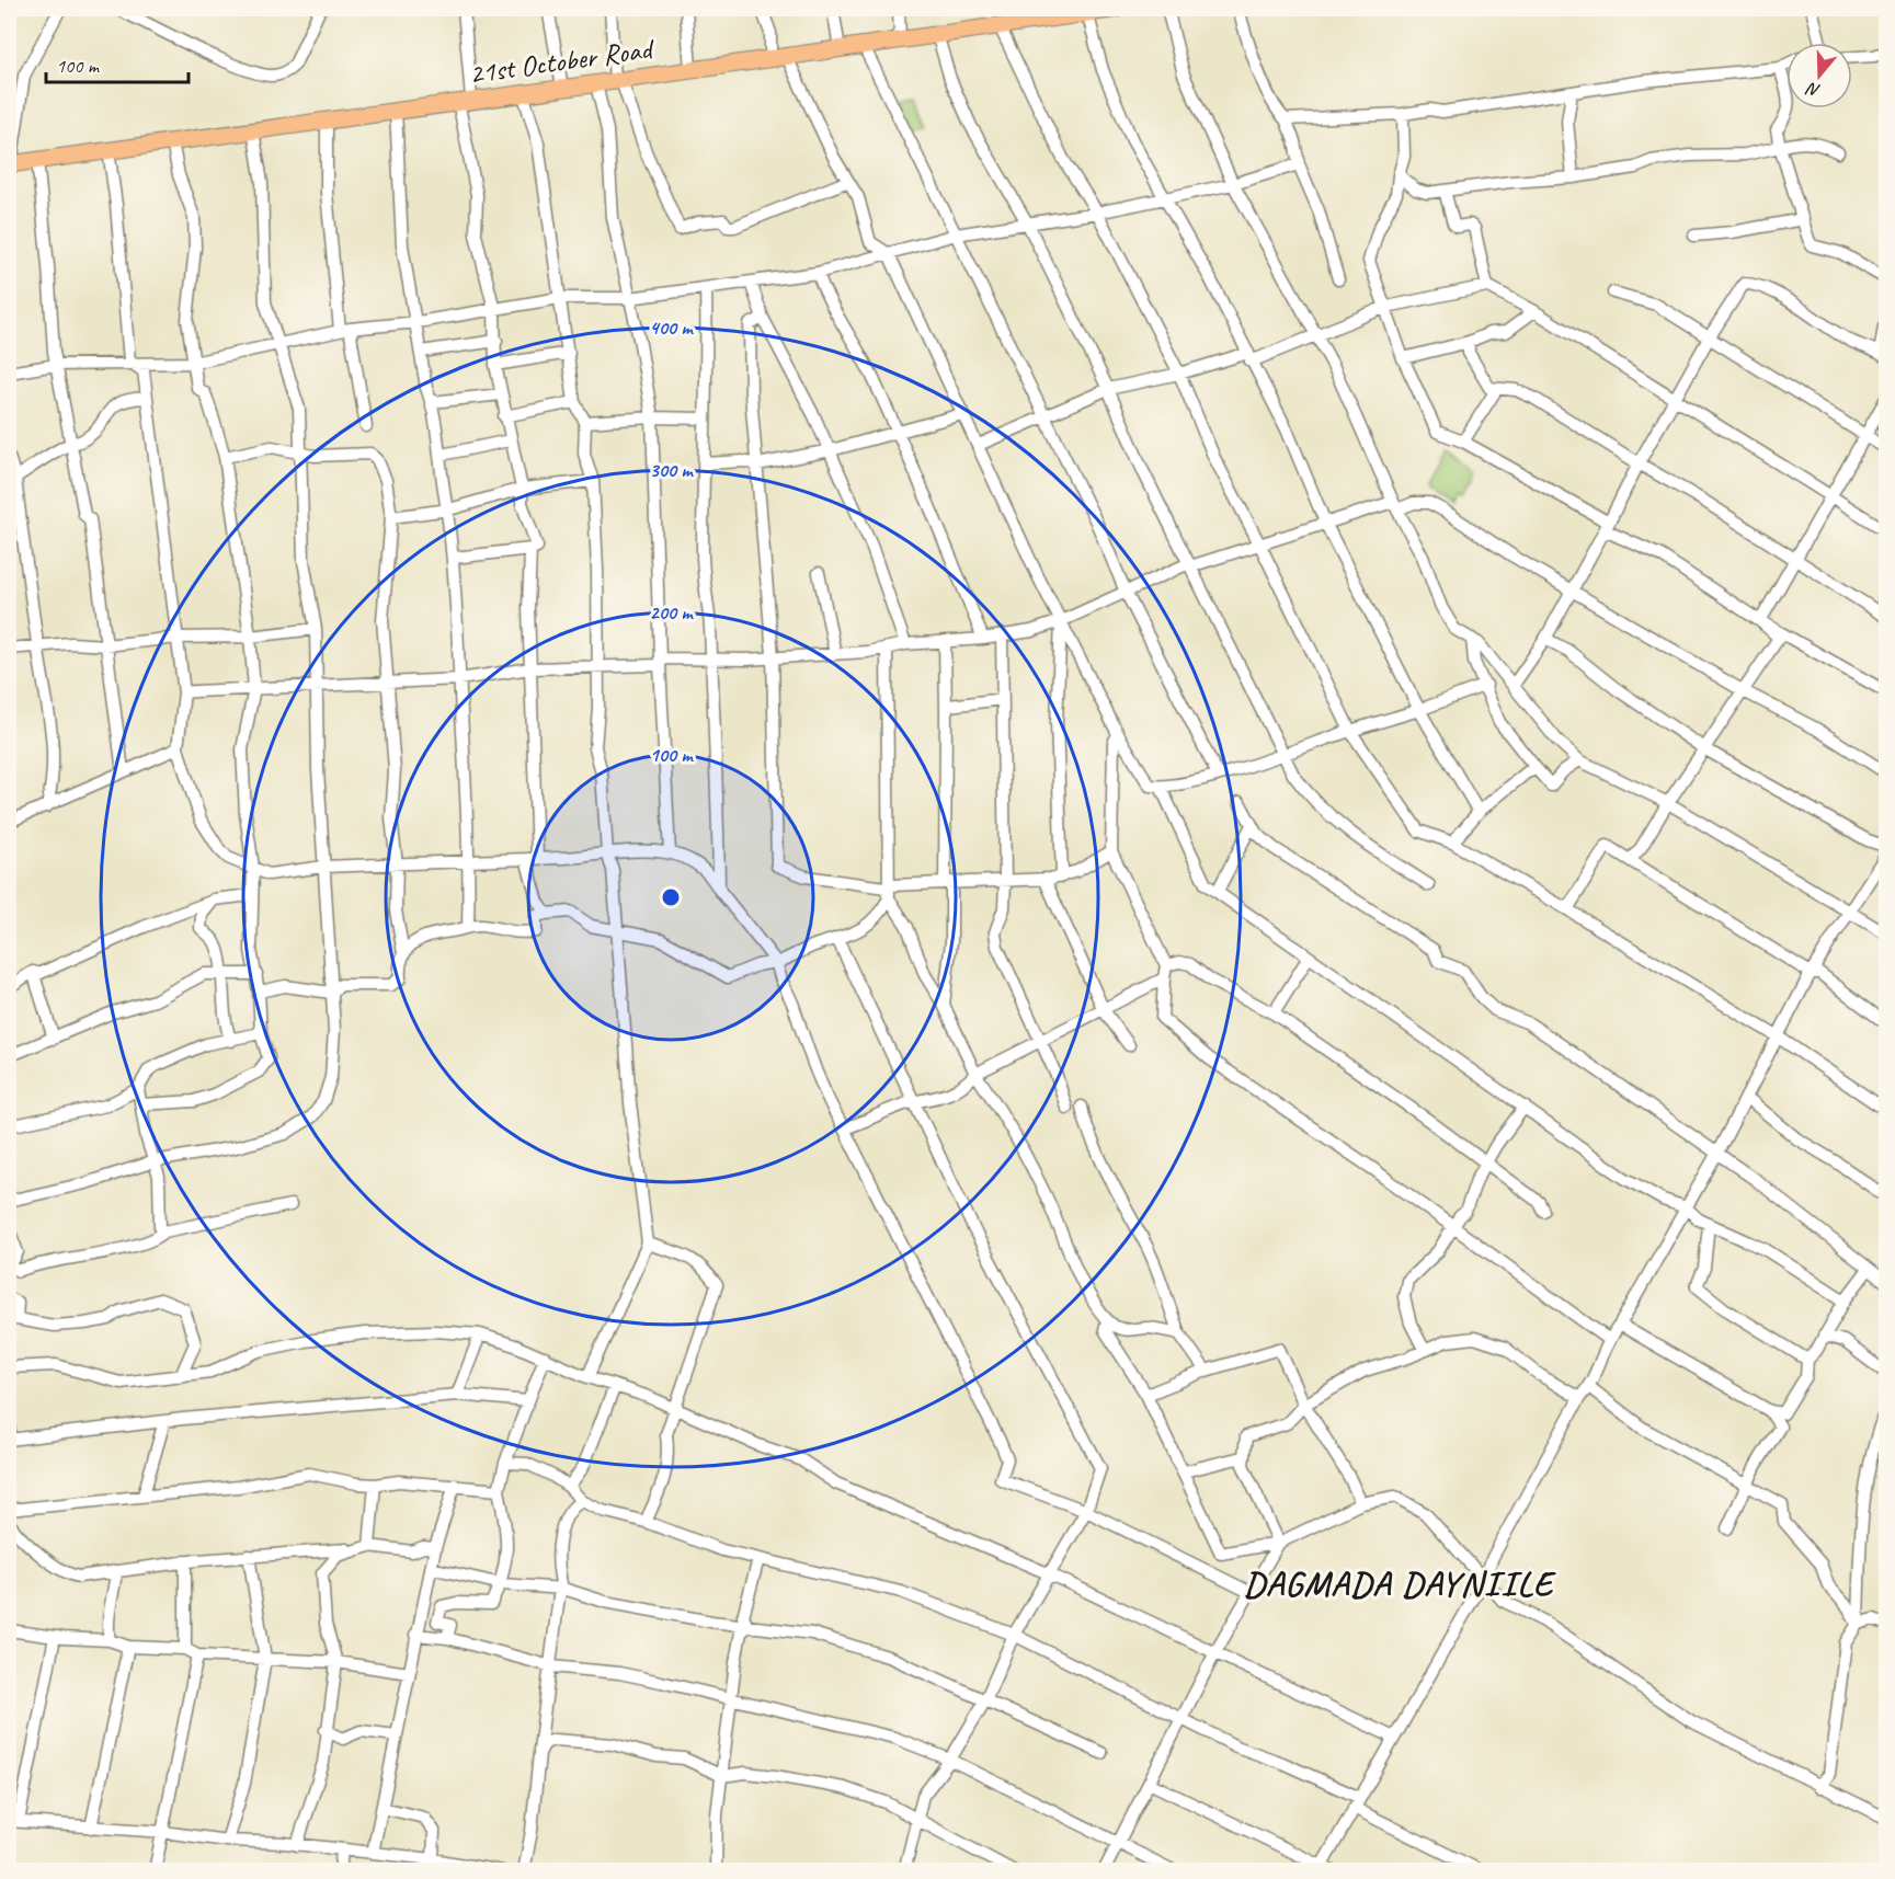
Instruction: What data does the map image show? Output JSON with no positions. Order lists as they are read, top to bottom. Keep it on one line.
{"streets":{"main road":["21st October Road"]},"districts":["DAGMADA DAYNIILE"],"scale_bar":"100 m","north":"bottom","rings":["400 m","300 m","200 m","100 m"]}
